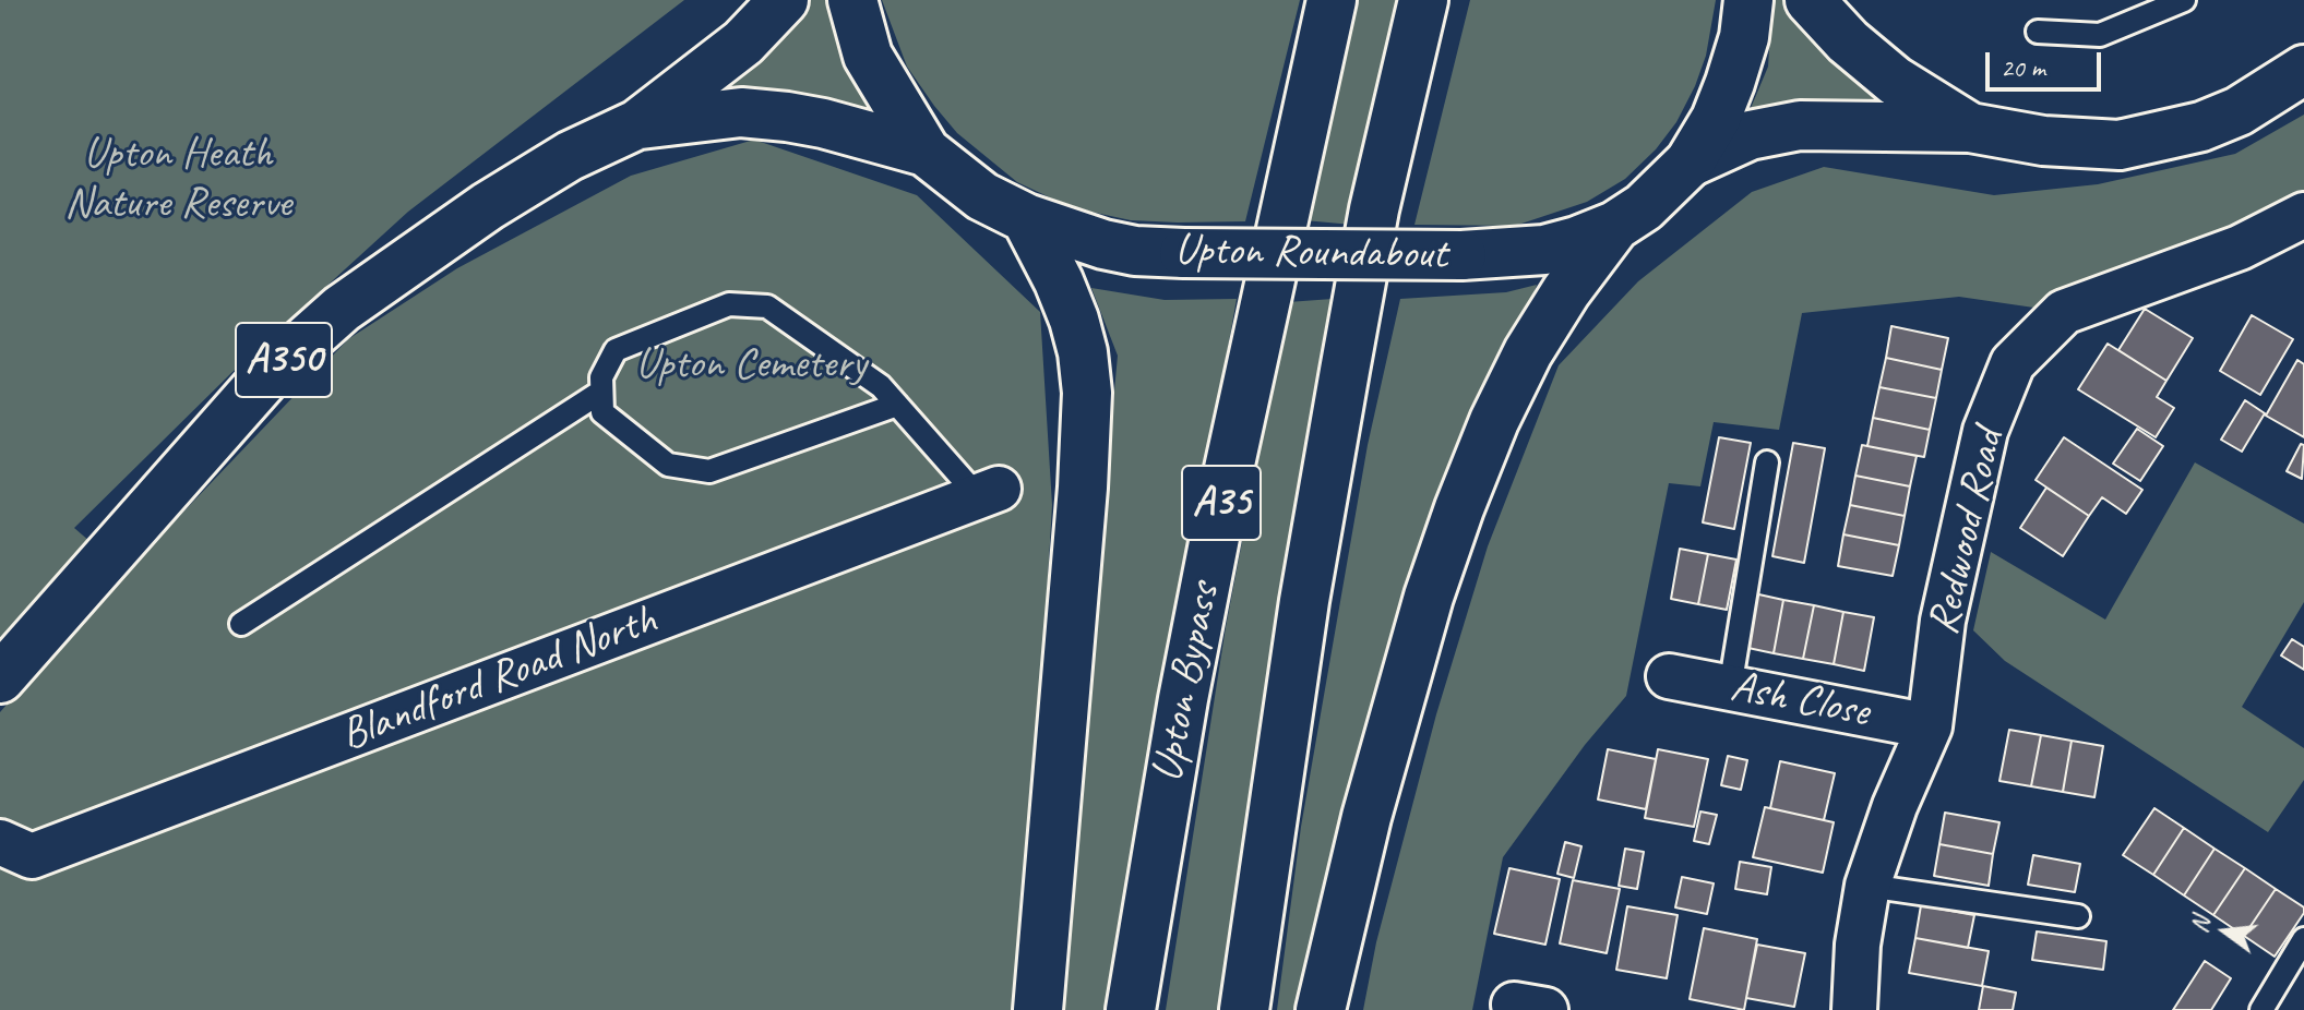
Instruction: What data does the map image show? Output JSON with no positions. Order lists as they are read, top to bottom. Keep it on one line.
{"streets":{"main road":["Upton Roundabout","A350","A35","Upton Bypass"],"street":["Redwood Road","Blandford Road North","Ash Close"]},"crossings":[["Upton Roundabout","A350"],["Redwood Road","Ash Close"]],"parks":["Upton Heath Nature Reserve","Upton Cemetery"],"scale_bar":"20 m","north":"left"}
